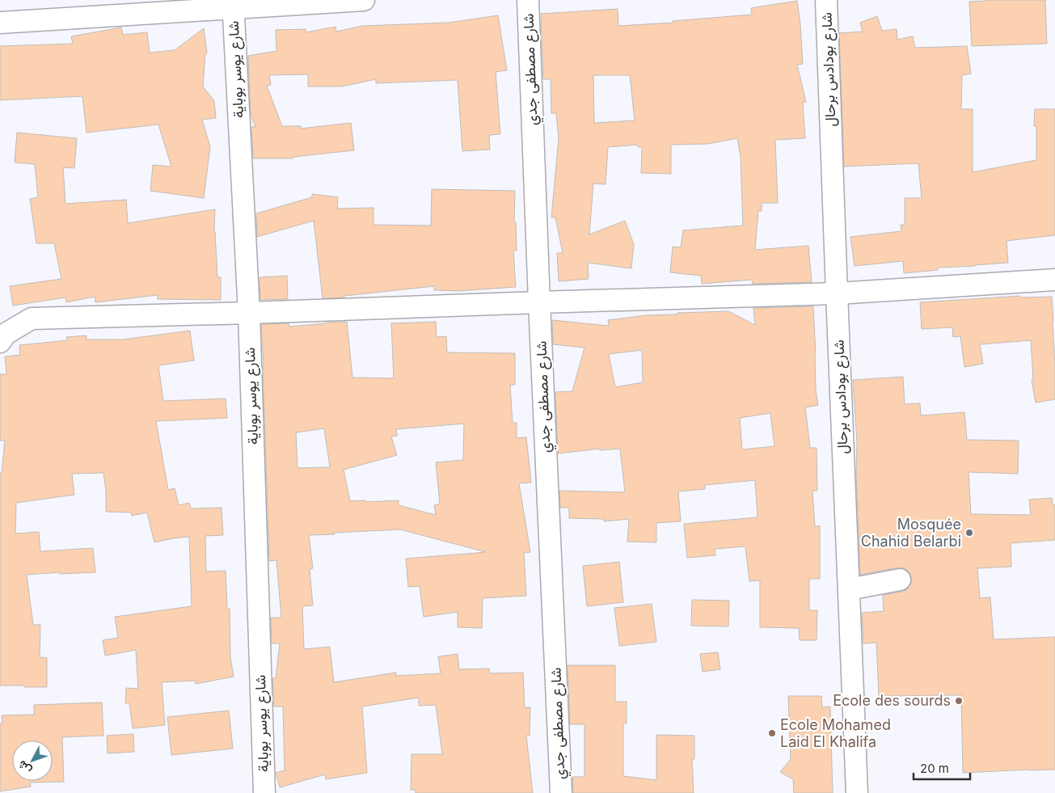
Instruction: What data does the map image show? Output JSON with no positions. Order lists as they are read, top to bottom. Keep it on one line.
{"streets":{"street":["شارع يوسر بوباية","شارع مصطفى جدي","شارع بودادس برحال"]},"places":["Mosquée Chahid Belarbi","Ecole des sourds","Ecole Mohamed Laid El Khalifa"],"scale_bar":"20 m","north":"bottom left"}
